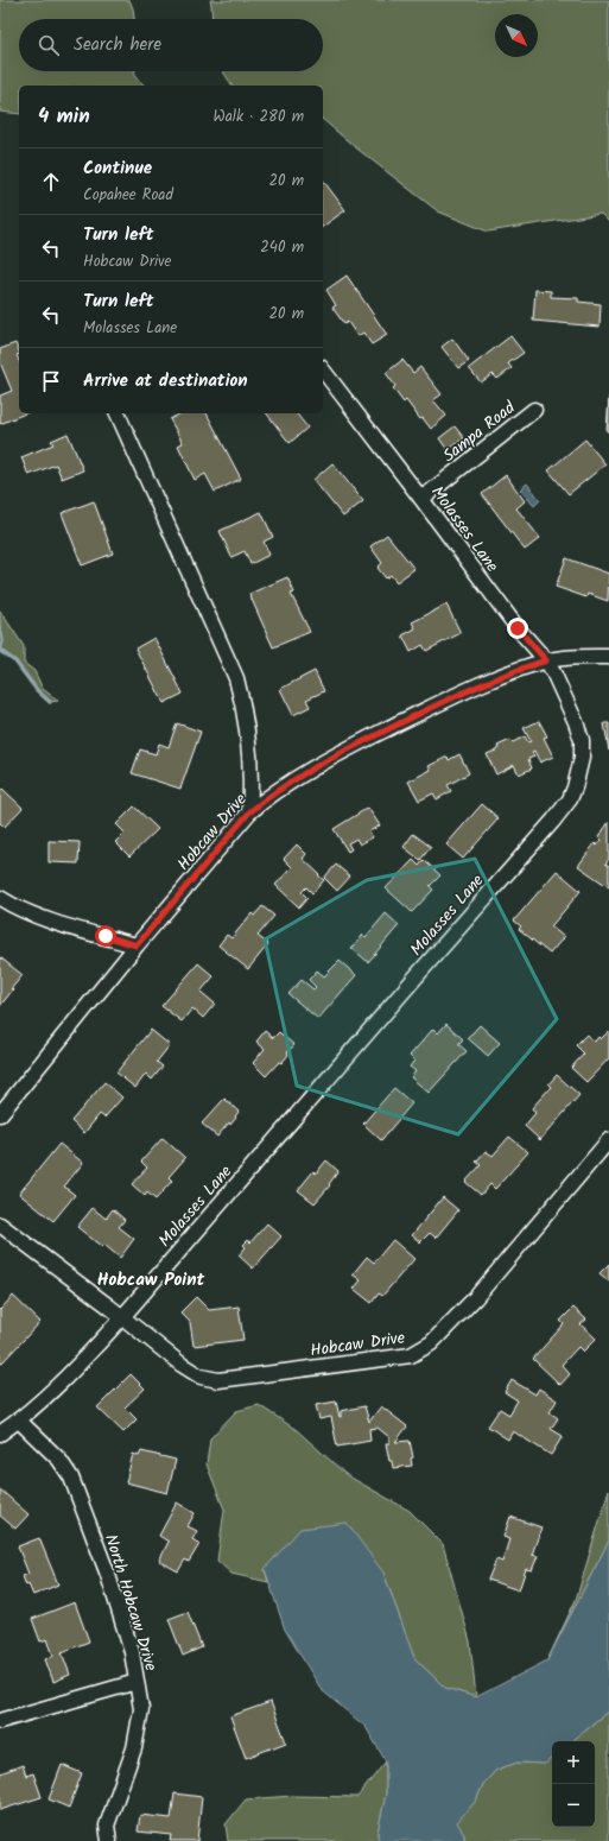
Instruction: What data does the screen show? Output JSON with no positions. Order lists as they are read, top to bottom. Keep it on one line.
{"streets":{"street":["Sampa Road","Molasses Lane","Hobcaw Drive","North Hobcaw Drive"]},"crossings":[["Sampa Road","Molasses Lane"],["Molasses Lane","Hobcaw Drive"],["Molasses Lane","North Hobcaw Drive"]],"districts":["Hobcaw Point"],"north":"bottom right","page":{"search":"Search here","heading":["4 min","Walk · 280 m"],"list":[["Continue","Copahee Road","20 m"],["Turn left","Hobcaw Drive","240 m"],["Turn left","Molasses Lane","20 m"],"Arrive at destination"],"map_buttons":["+","−"]}}
